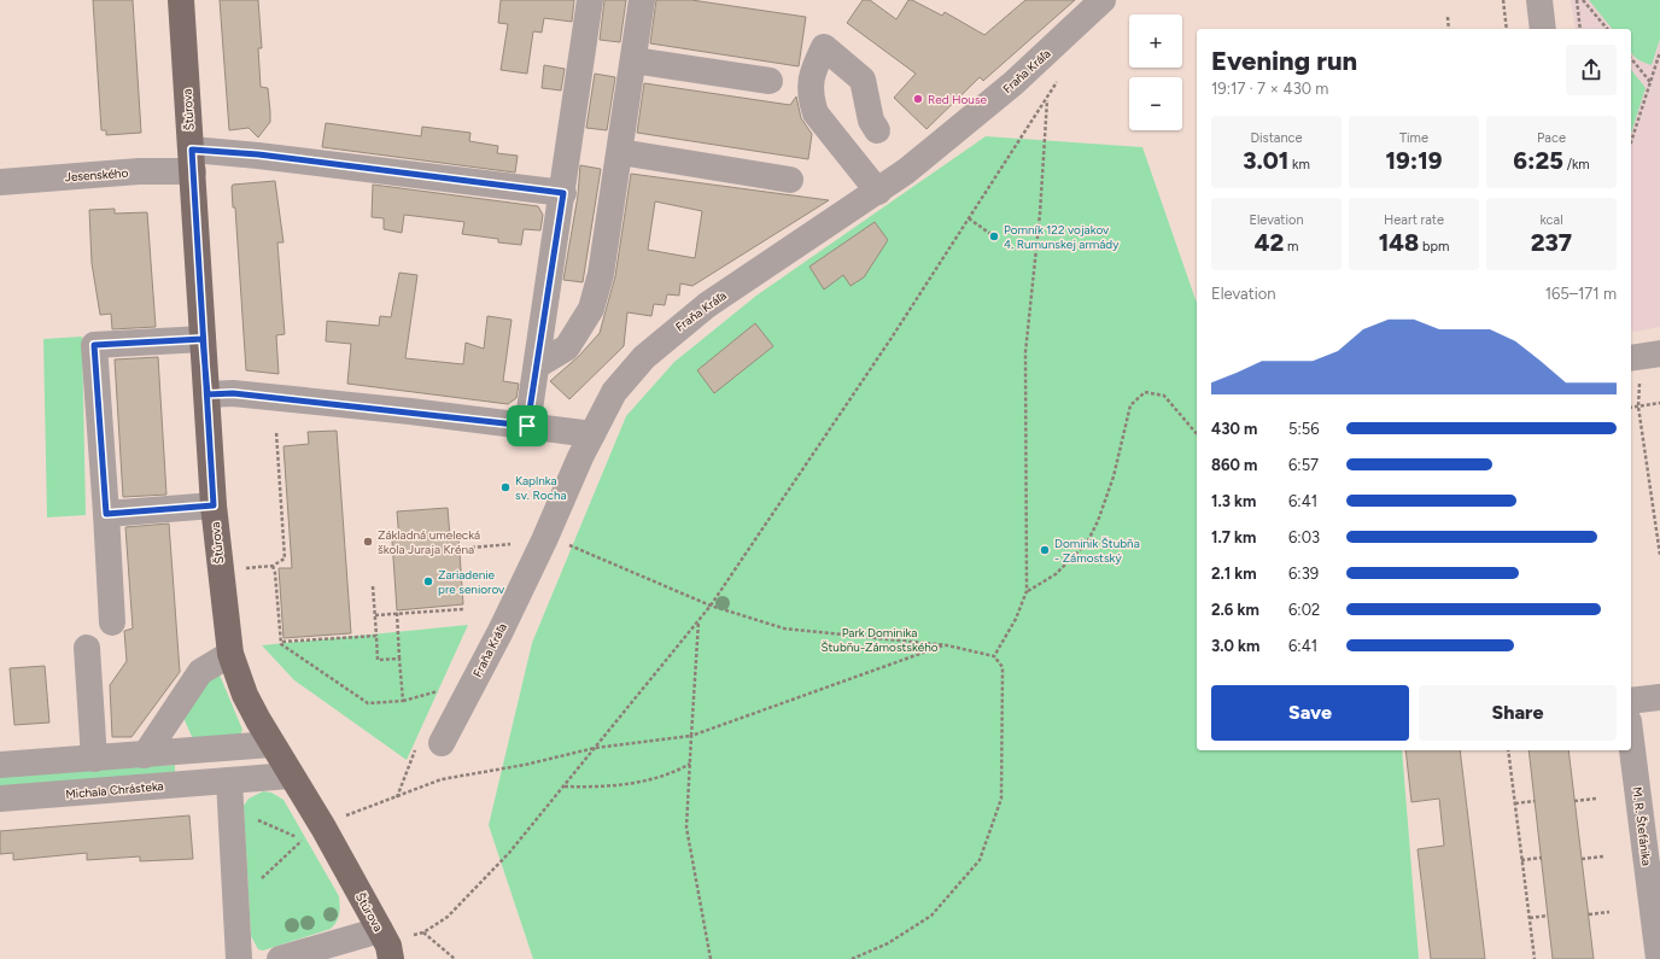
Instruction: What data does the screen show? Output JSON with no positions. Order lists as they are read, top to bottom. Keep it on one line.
{"streets":{"main road":["Štúrova"],"street":["Fraňa Kráľa","Jesenského","Michala Chrásteka","M. R. Štefánika"]},"crossings":[["Štúrova","Jesenského"],["Štúrova","Michala Chrásteka"]],"parks":["Park Dominika Štubňu-Zámostského"],"places":["Red House","Pomník 122 vojakov 4. Rumunskej armády","Kaplnka sv. Rocha","Základná umelecká škola Juraja Kréna","Dominik Štubňa - Zámostský","Zariadenie pre seniorov"],"page":{"map_buttons":["+","−"],"heading":["Evening run","19:17 · 7 × 430 m"],"stats":[["Distance","3.01 km"],["Time","19:19"],["Pace","6:25 /km"],["Elevation","42 m"],["Heart rate","148 bpm"],["kcal","237"]],"chart":["Elevation","165–171 m"],"list":[{"name":"430 m","note":"5:56"},{"name":"860 m","note":"6:57"},{"name":"1.3 km","note":"6:41"},{"name":"1.7 km","note":"6:03"},{"name":"2.1 km","note":"6:39"},{"name":"2.6 km","note":"6:02"},{"name":"3.0 km","note":"6:41"}],"buttons":["Save","Share"]}}
